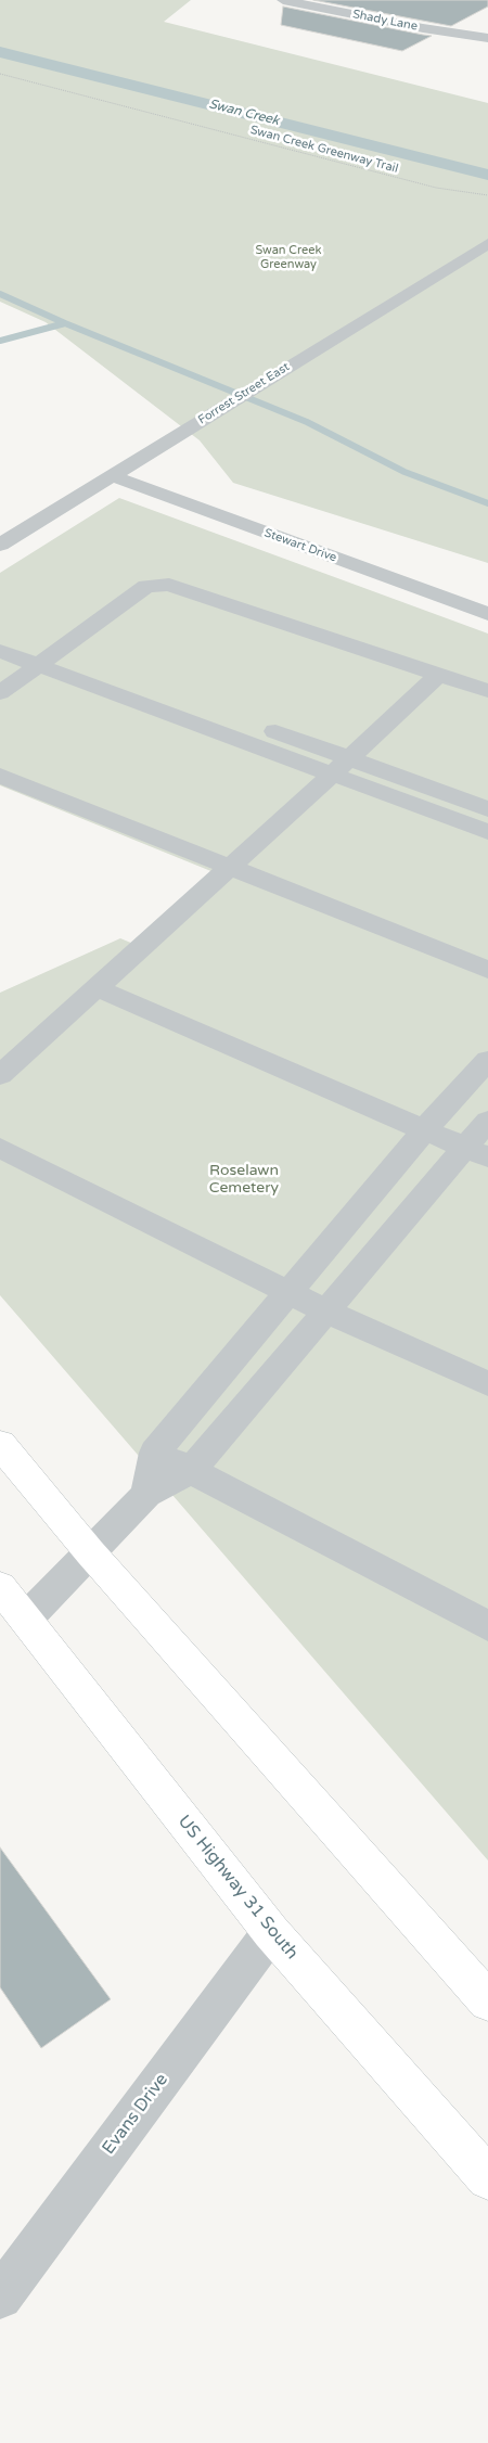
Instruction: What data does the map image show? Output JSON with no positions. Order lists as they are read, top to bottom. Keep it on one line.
{"streets":{"main road":["US Highway 31 South"],"street":["Shady Lane","Forrest Street East","Stewart Drive","Evans Drive"],"path":["Swan Creek Greenway Trail"]},"crossings":[["Forrest Street East","Stewart Drive"],["US Highway 31 South","Evans Drive"]],"water":["Swan Creek"],"parks":["Swan Creek Greenway","Roselawn Cemetery"]}
